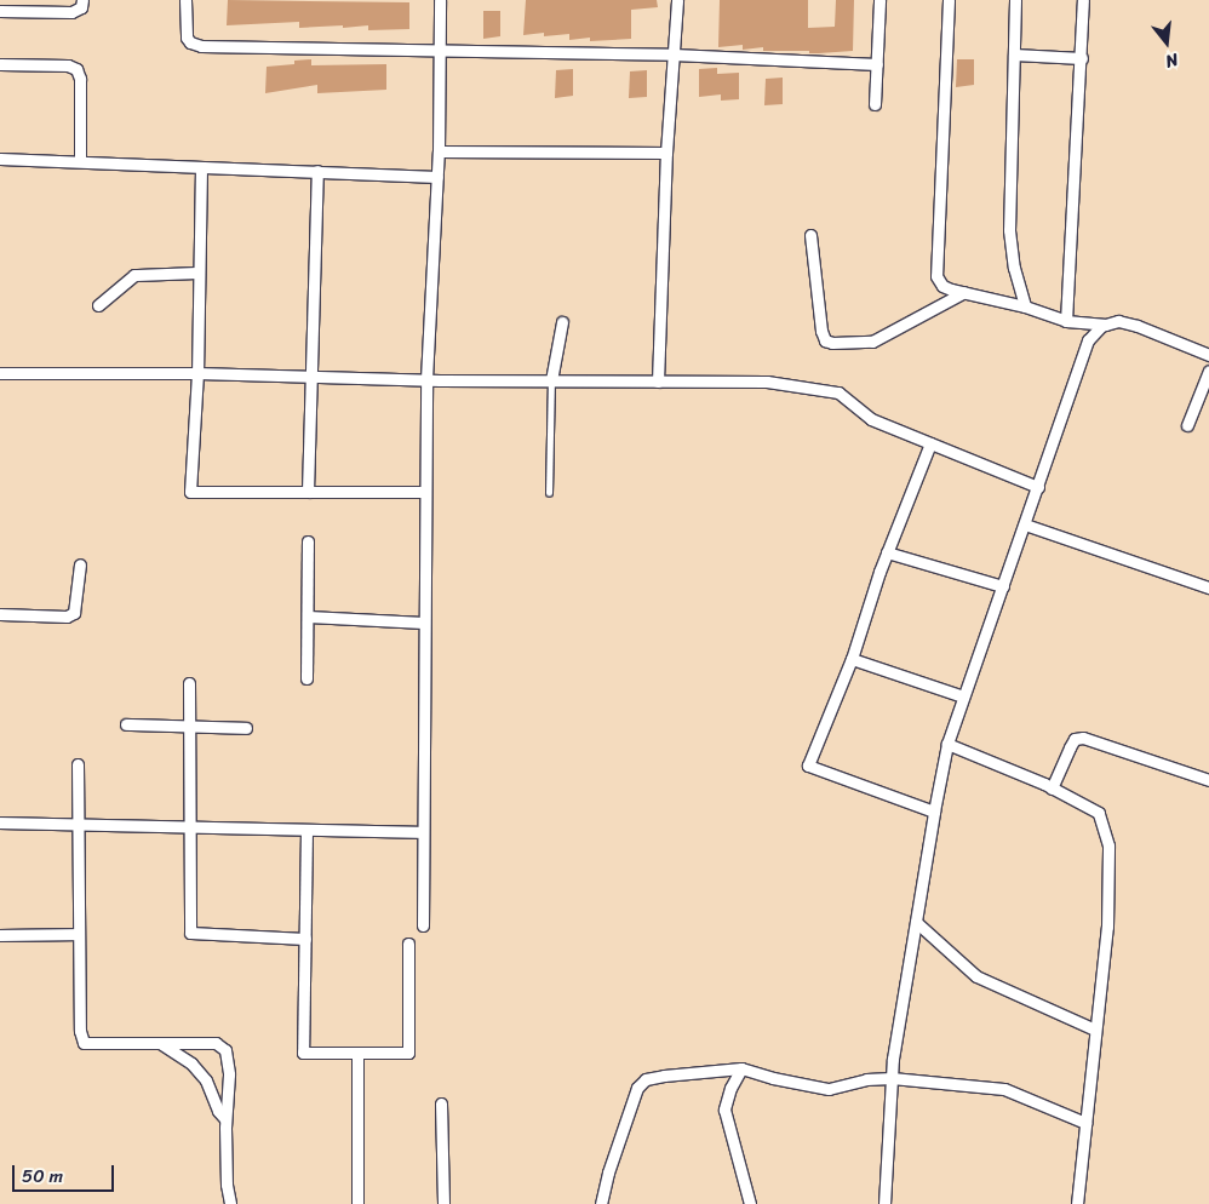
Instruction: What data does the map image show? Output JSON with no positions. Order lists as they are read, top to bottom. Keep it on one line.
{"scale_bar":"50 m","north":"bottom"}
